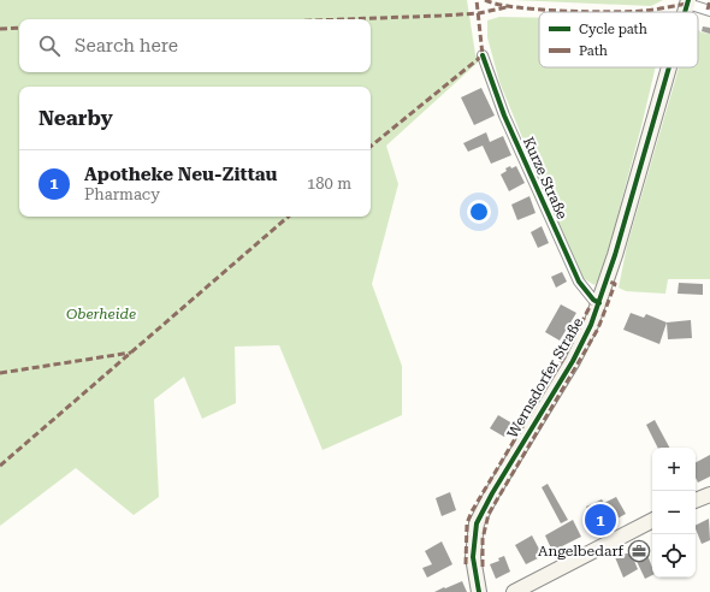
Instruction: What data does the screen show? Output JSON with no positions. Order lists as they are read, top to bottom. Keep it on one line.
{"streets":{"main road":["Wernsdorfer Straße"],"street":["Kurze Straße"]},"crossings":[["Kurze Straße","Wernsdorfer Straße"]],"parks":["Oberheide"],"places":{"office":["Angelbedarf"]},"legend":["Cycle path","Path"],"page":{"search":"Search here","heading":"Nearby","list":[{"mark":"1","name":"Apotheke Neu-Zittau","note":"Pharmacy","value":"180 m"}],"map_buttons":["+","−"],"pins":"1"}}
